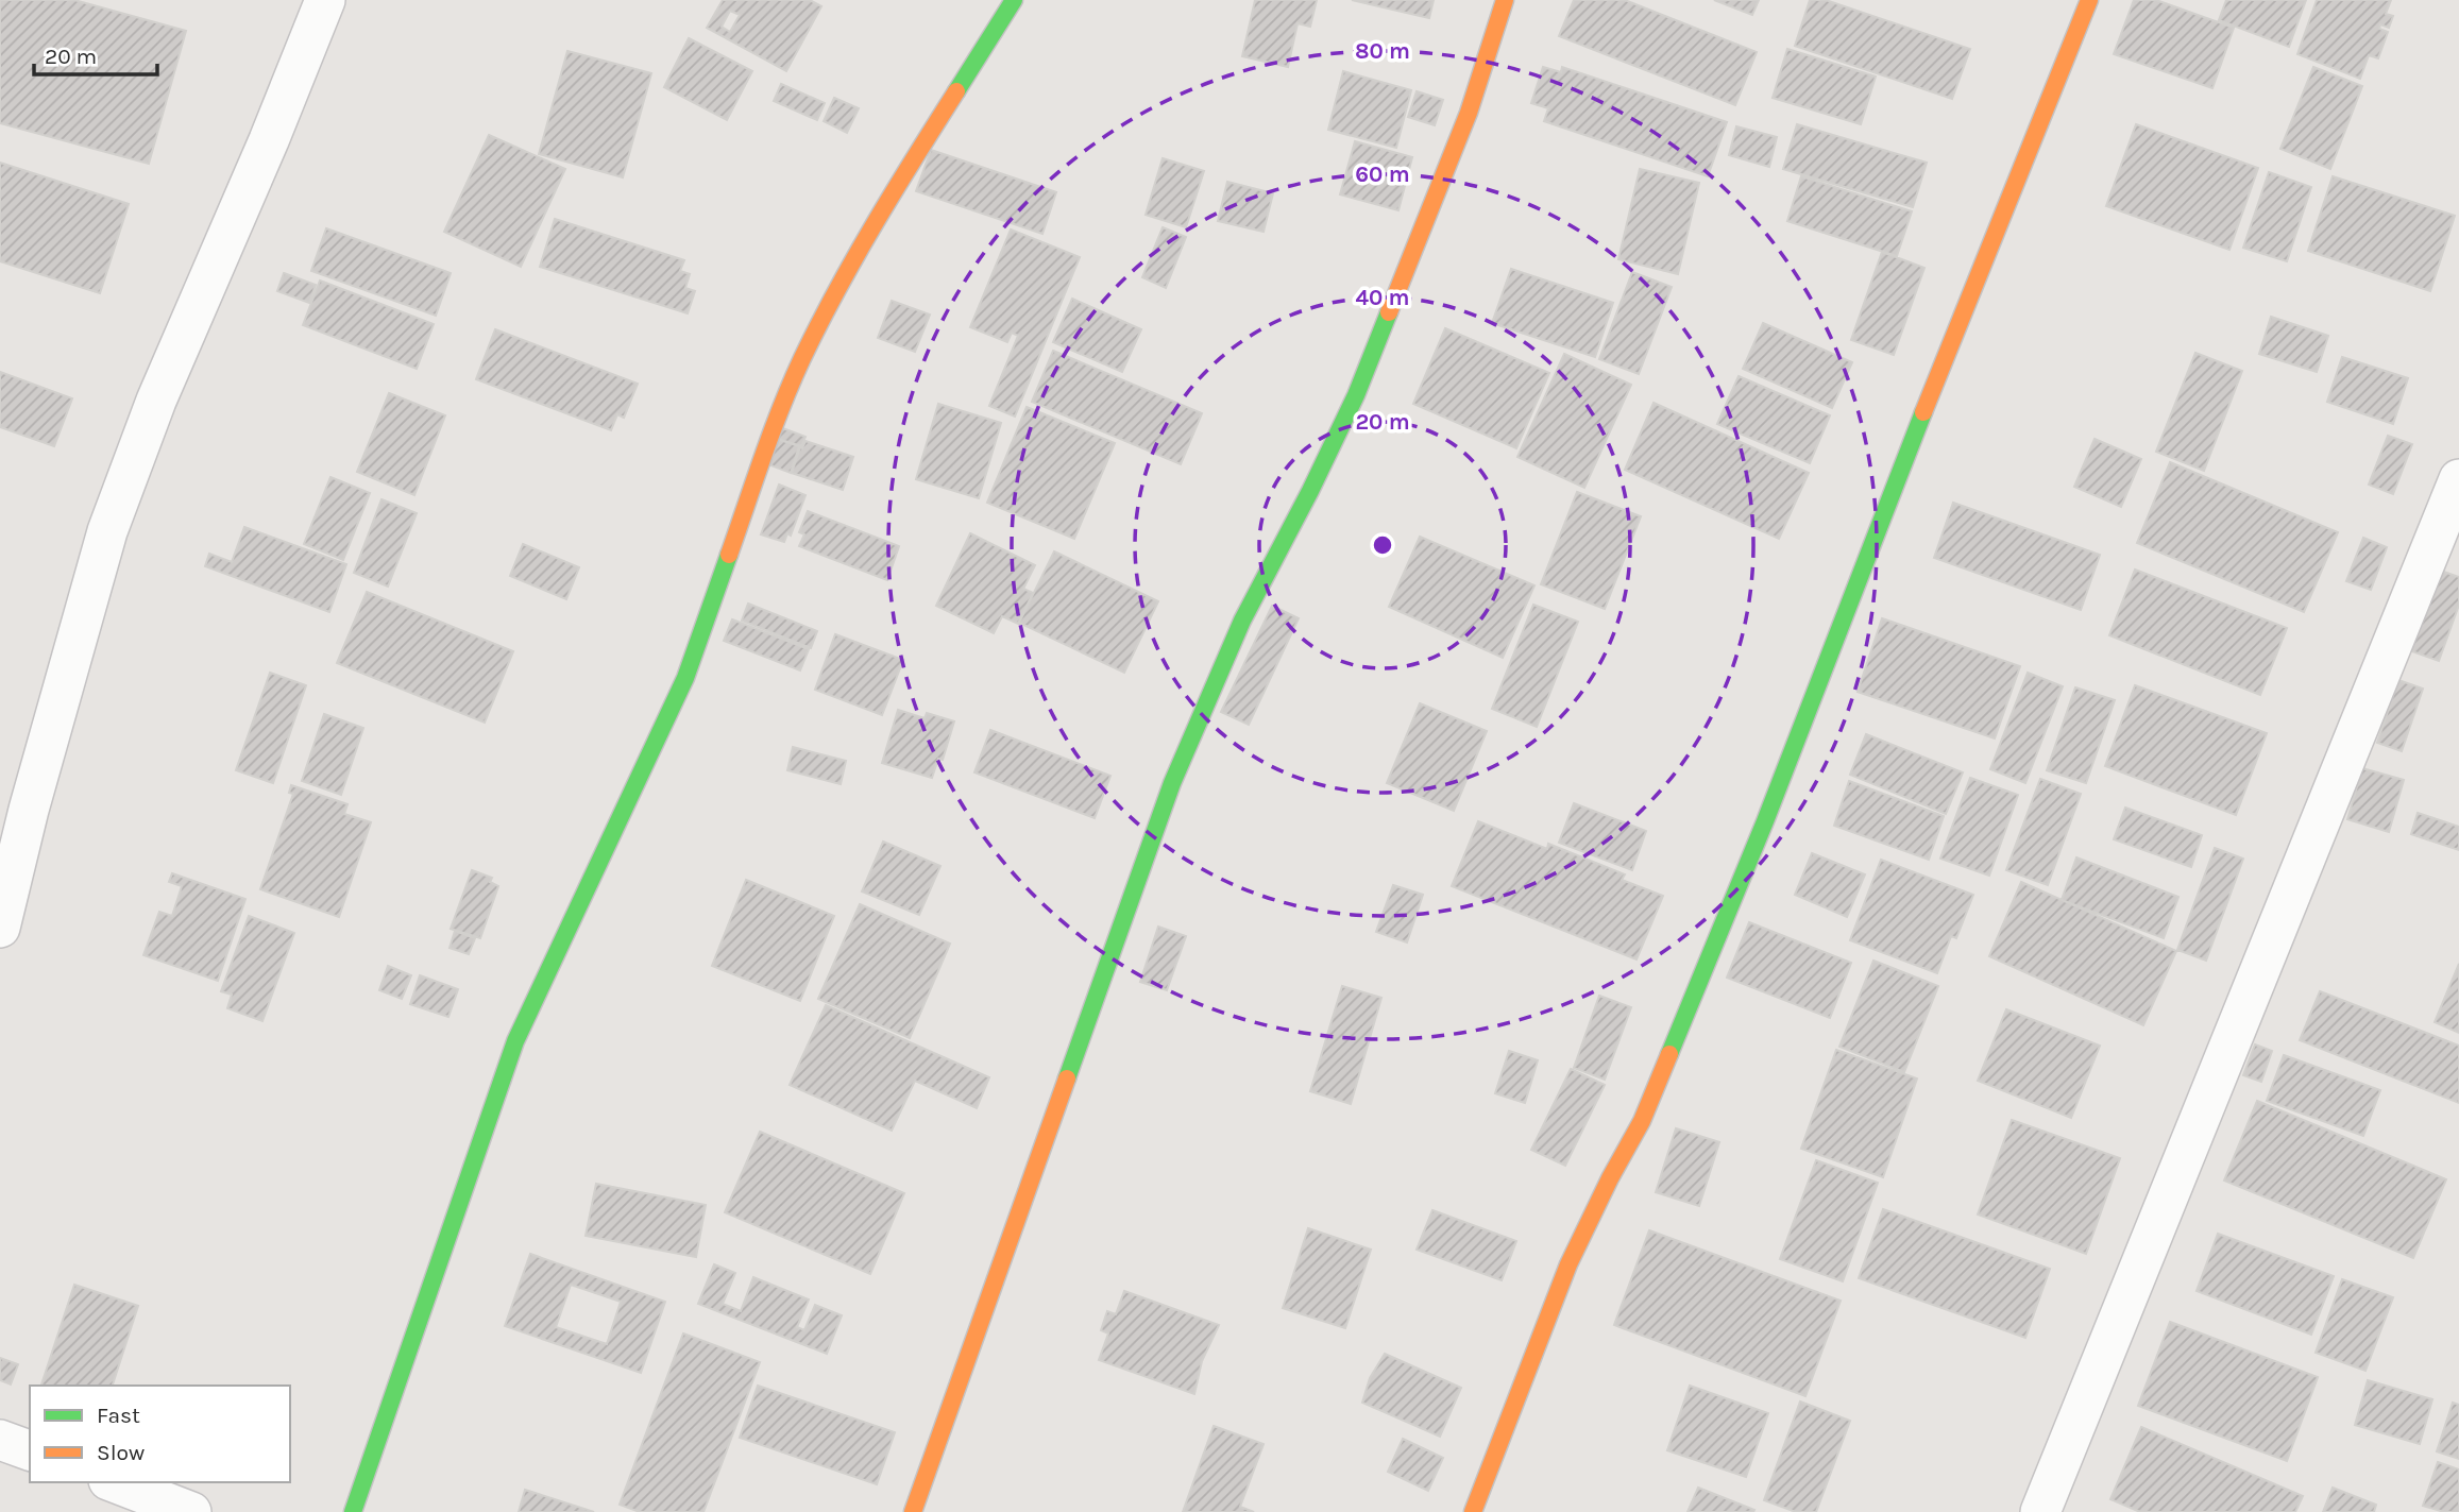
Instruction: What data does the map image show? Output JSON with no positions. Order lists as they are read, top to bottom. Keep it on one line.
{"legend":["Fast","Slow"],"scale_bar":"20 m","rings":["80 m","60 m","40 m","20 m"]}
